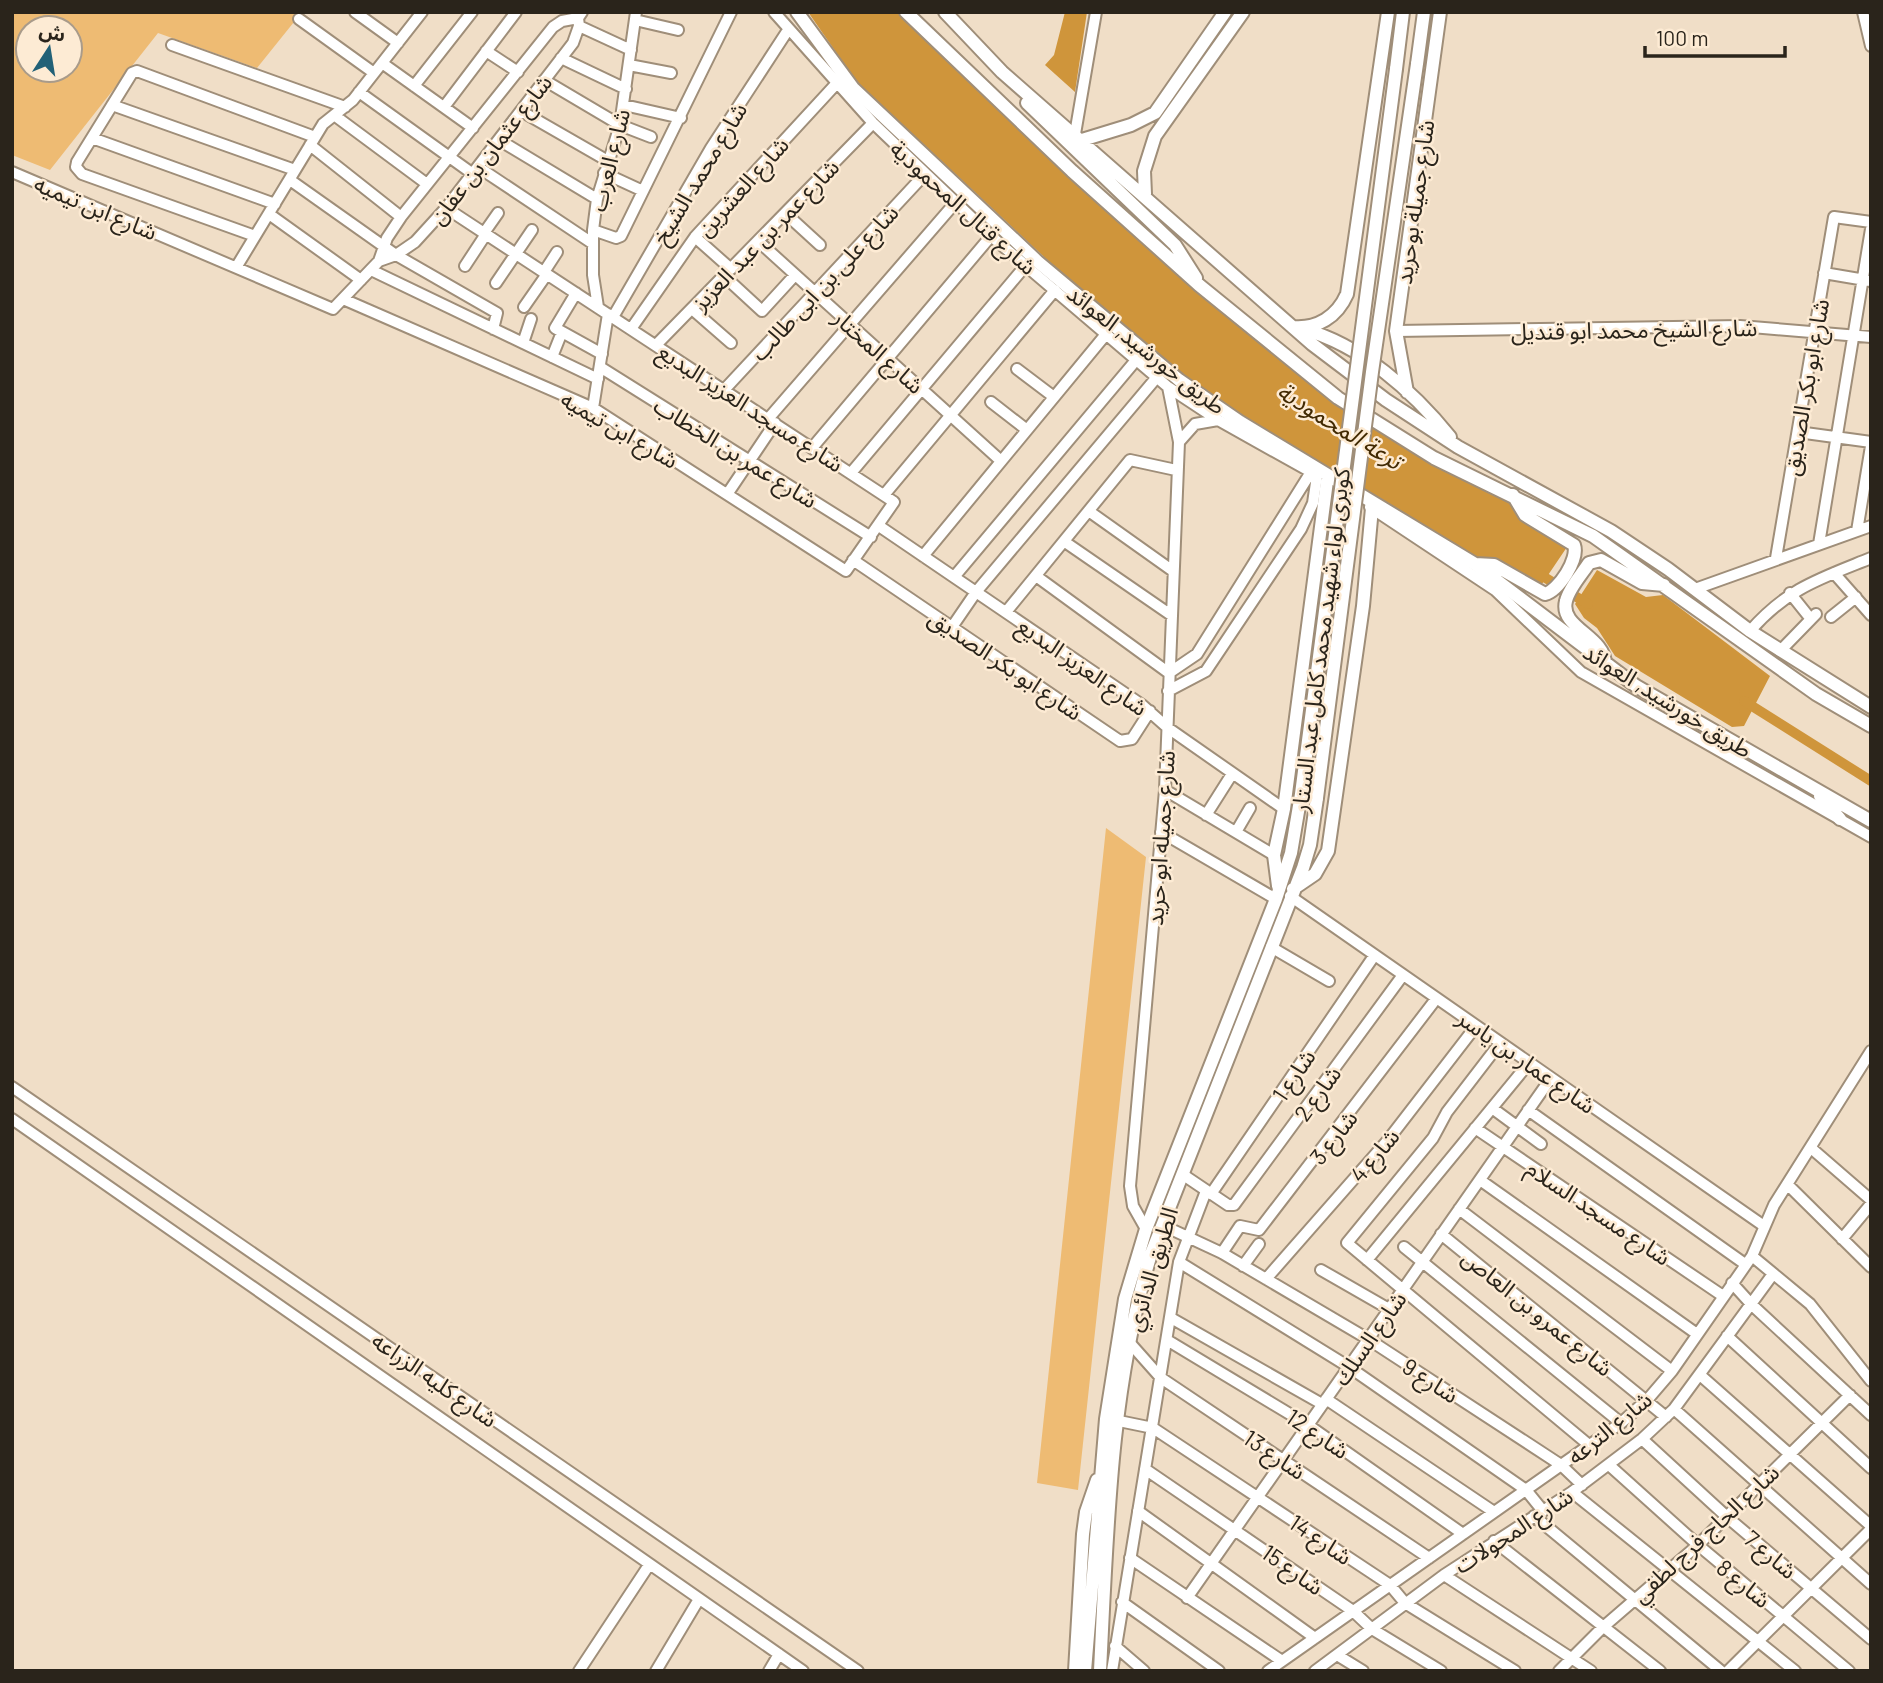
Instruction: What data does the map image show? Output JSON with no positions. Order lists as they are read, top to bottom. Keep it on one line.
{"streets":{"main road":["شارع جميلة بوحريد","طريق خورشيد, العوائد","كوبرى لواء شهيد محمد كامل عبد الستار","الطريق الدائري"],"street":["شارع عثمان بن عفان","شارع العرب","شارع محمد الشيخ","شارع العشرين","شارع ابن تيميه","شارع قنال المحمودية","شارع عمر بن عبد العزيز","شارع على بن ابى طالب","شارع الشيخ محمد ابو قنديل","شارع المختار","شارع ابو بكر الصديق","شارع مسجد العزيز البديع","شارع عمر بن الخطاب","شارع العزيز البديع","شارع جميله ابو حريد","شارع عمار بن ياسر","شارع 1","شارع 2","شارع 3","شارع 4","شارع مسجد السلام","شارع عمرو بن العاص","شارع السلك","شارع كليه الزراعه","شارع 9","شارع الترعه","شارع 12","شارع 13","شارع المحولات","شارع الحاج فرج لطفي","شارع 14","شارع 7","شارع 15","شارع 8"]},"crossings":[["شارع عثمان بن عفان","شارع ابن تيميه"],["شارع عثمان بن عفان","شارع مسجد العزيز البديع"],["شارع العرب","شارع مسجد العزيز البديع"],["شارع محمد الشيخ","شارع قنال المحمودية"],["شارع محمد الشيخ","شارع مسجد العزيز البديع"],["شارع العشرين","شارع قنال المحمودية"],["شارع العشرين","شارع مسجد العزيز البديع"],["شارع جميلة بوحريد","شارع الشيخ محمد ابو قنديل"],["شارع ابن تيميه","شارع ابو بكر الصديق"],["شارع قنال المحمودية","شارع عمر بن عبد العزيز"],["شارع قنال المحمودية","شارع على بن ابى طالب"],["شارع قنال المحمودية","شارع جميله ابو حريد"],["شارع عمر بن عبد العزيز","شارع المختار"],["شارع عمر بن عبد العزيز","شارع مسجد العزيز البديع"],["شارع على بن ابى طالب","شارع المختار"],["شارع على بن ابى طالب","شارع مسجد العزيز البديع"],["شارع الشيخ محمد ابو قنديل","شارع ابو بكر الصديق"],["شارع ابو بكر الصديق","شارع العزيز البديع"],["كوبرى لواء شهيد محمد كامل عبد الستار","شارع عمار بن ياسر"],["كوبرى لواء شهيد محمد كامل عبد الستار","الطريق الدائري"],["شارع العزيز البديع","شارع جميله ابو حريد"],["شارع جميله ابو حريد","شارع عمار بن ياسر"],["شارع جميله ابو حريد","الطريق الدائري"],["شارع عمار بن ياسر","شارع 1"],["شارع عمار بن ياسر","شارع 2"],["شارع عمار بن ياسر","شارع 3"],["شارع عمار بن ياسر","شارع 4"],["شارع عمار بن ياسر","الطريق الدائري"],["شارع عمار بن ياسر","شارع السلك"],["شارع عمار بن ياسر","شارع الترعه"],["شارع 1","شارع 2"],["شارع 1","شارع 9"],["شارع 1","شارع 12"],["شارع 1","شارع 13"],["شارع 1","شارع 14"],["شارع 1","شارع 15"],["شارع 3","شارع 9"],["شارع 4","شارع 9"],["شارع مسجد السلام","شارع السلك"],["شارع مسجد السلام","شارع الترعه"],["الطريق الدائري","شارع 9"],["الطريق الدائري","شارع 13"],["الطريق الدائري","شارع 14"],["شارع عمرو بن العاص","شارع السلك"],["شارع عمرو بن العاص","شارع الترعه"],["شارع عمرو بن العاص","شارع المحولات"],["شارع عمرو بن العاص","شارع الحاج فرج لطفي"],["شارع السلك","شارع 9"],["شارع السلك","شارع 12"],["شارع السلك","شارع 13"],["شارع السلك","شارع 14"],["شارع السلك","شارع 15"],["شارع 9","شارع الترعه"],["شارع 9","شارع المحولات"],["شارع الترعه","شارع 12"],["شارع الترعه","شارع 13"],["شارع الترعه","شارع 14"],["شارع الترعه","شارع 15"],["شارع المحولات","شارع 14"],["شارع المحولات","شارع 7"],["شارع المحولات","شارع 15"],["شارع المحولات","شارع 8"],["شارع الحاج فرج لطفي","شارع 7"],["شارع الحاج فرج لطفي","شارع 8"]],"water":["ترعة المحمودية"],"scale_bar":"100 m","north":"top"}
